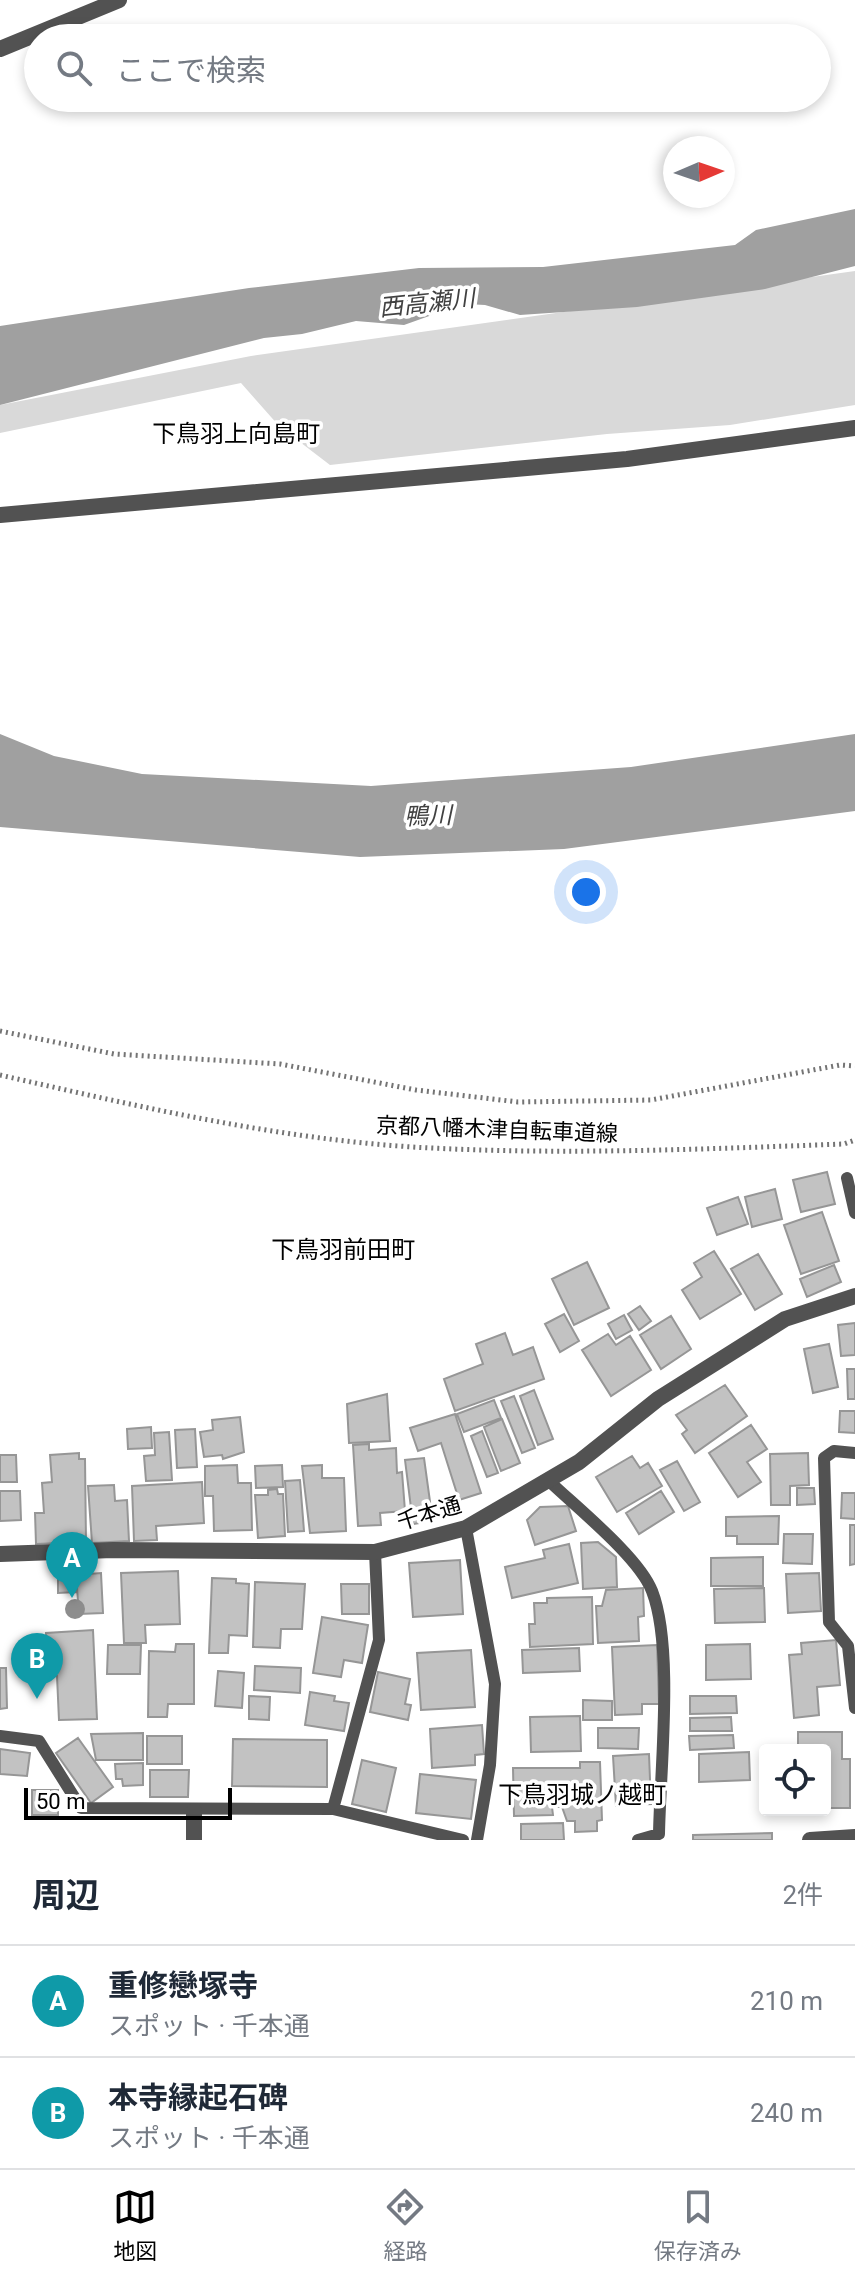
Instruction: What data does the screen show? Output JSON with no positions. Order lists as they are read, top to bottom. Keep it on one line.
{"streets":{"street":["千本通"],"path":["京都八幡木津自転車道線"]},"districts":["下鳥羽上向島町","下鳥羽前田町","下鳥羽城ノ越町"],"water":["西高瀬川","鴨川"],"scale_bar":"50 m","north":"right","page":{"search":"ここで検索","pins":["A","B"],"scale":"50 m","heading":["周辺","2件"],"list":[{"mark":"A","name":"重修戀塚寺","note":"スポット · 千本通","value":"210 m"},{"mark":"B","name":"本寺縁起石碑","note":"スポット · 千本通","value":"240 m"}],"nav":["地図","経路","保存済み"]}}
